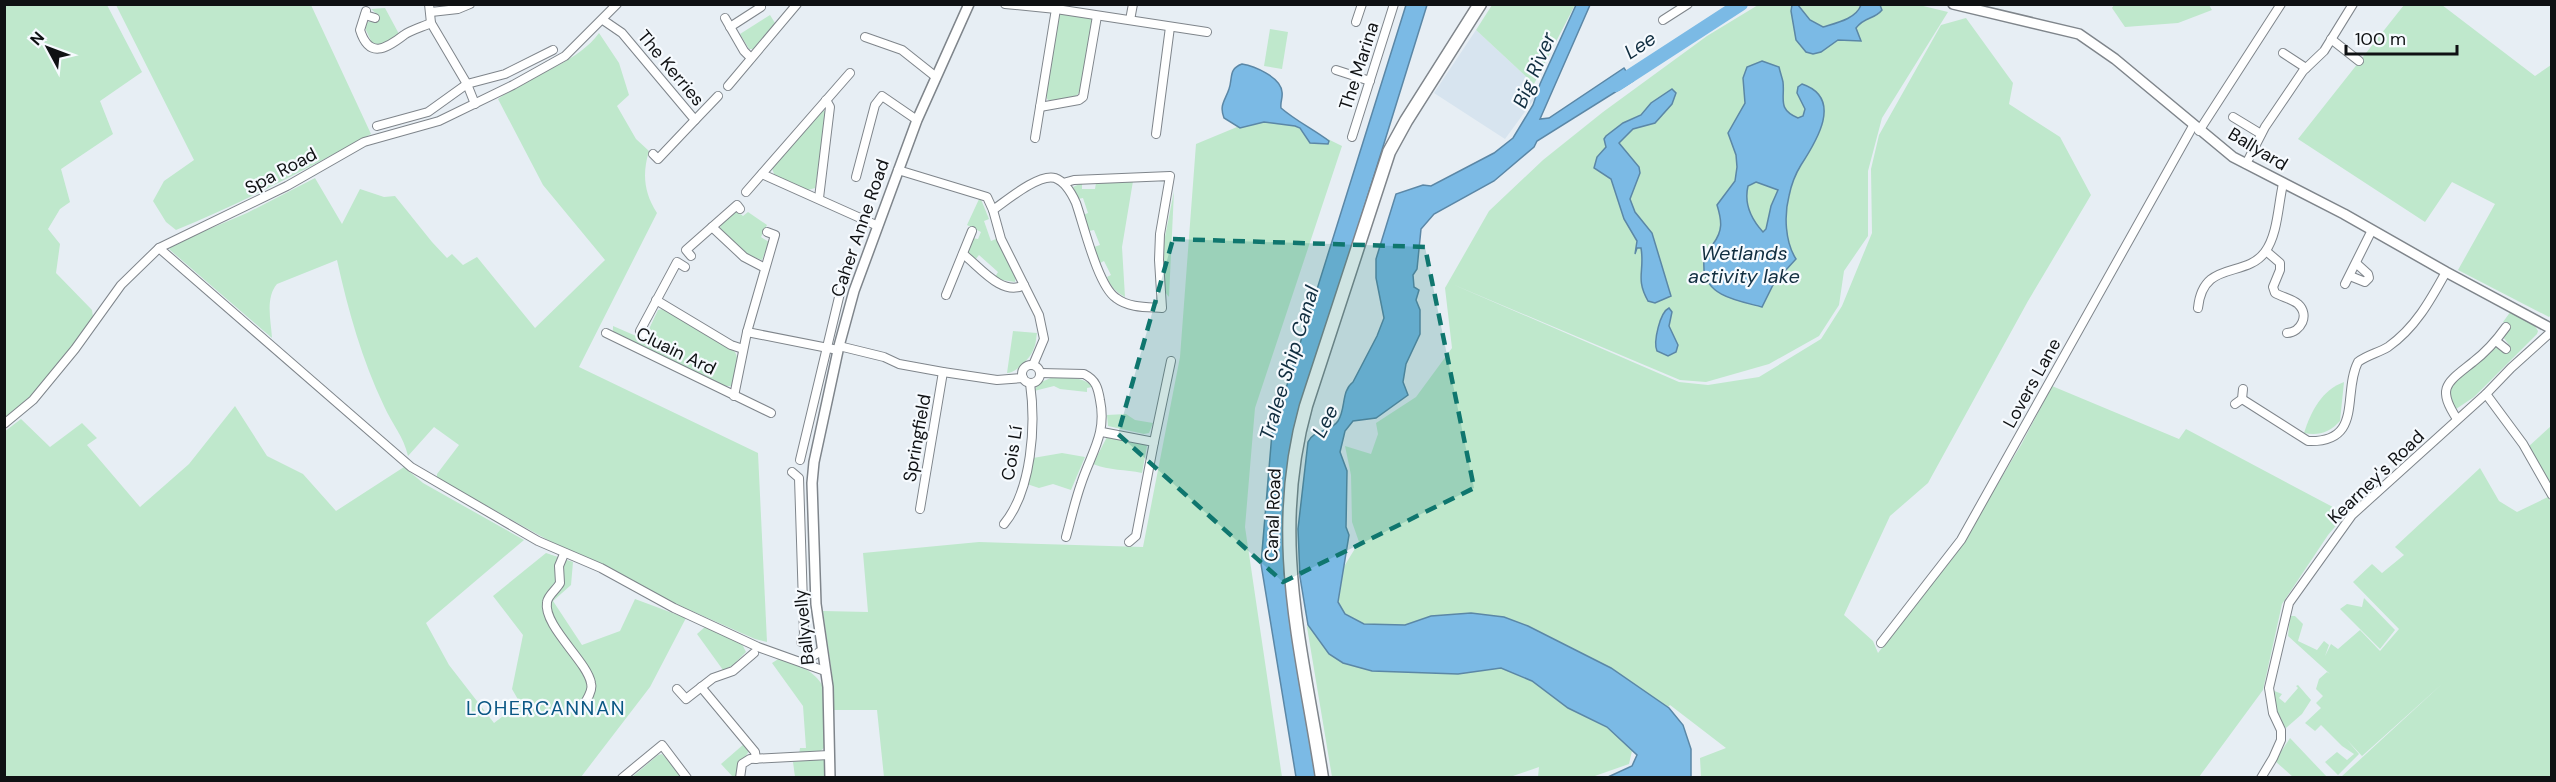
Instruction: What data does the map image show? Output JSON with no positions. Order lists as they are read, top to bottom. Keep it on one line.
{"streets":{"main road":["Canal Road"],"street":["The Marina","The Kerries","Ballyard","Spa Road","Caher Anne Road","Cluain Ard","Lovers Lane","Springfield","Cois Lí","Kearney's Road","Ballyvelly"]},"crossings":[["The Kerries","Spa Road"],["Ballyard","Lovers Lane"],["Ballyard","Kearney's Road"],["Caher Anne Road","Ballyvelly"]],"districts":["LOHERCANNAN"],"water":["Lee","Big River","Wetlands activity lake","Tralee Ship Canal"],"scale_bar":"100 m","north":"top left"}
